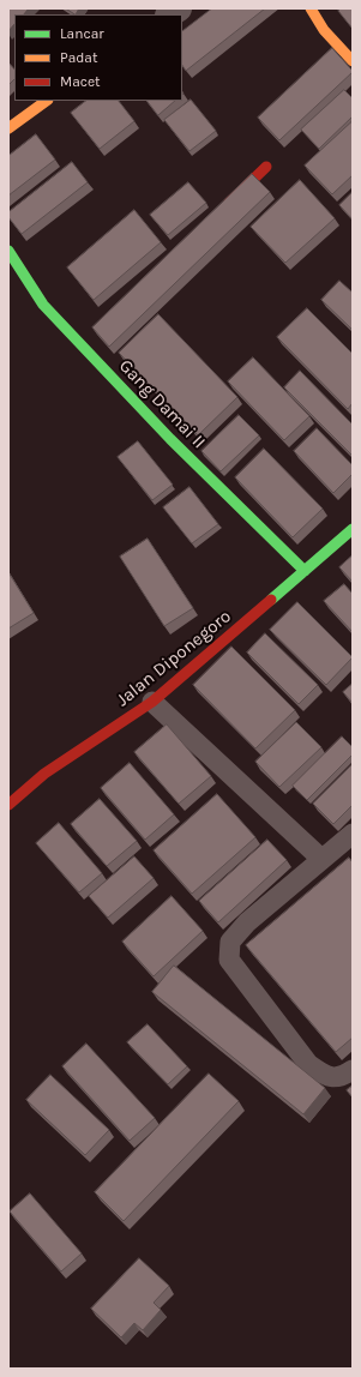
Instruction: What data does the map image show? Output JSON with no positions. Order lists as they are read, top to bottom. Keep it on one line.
{"streets":{"street":["Gang Damai II","Jalan Diponegoro"]},"crossings":[["Gang Damai II","Jalan Diponegoro"]],"legend":["Lancar","Padat","Macet"]}
